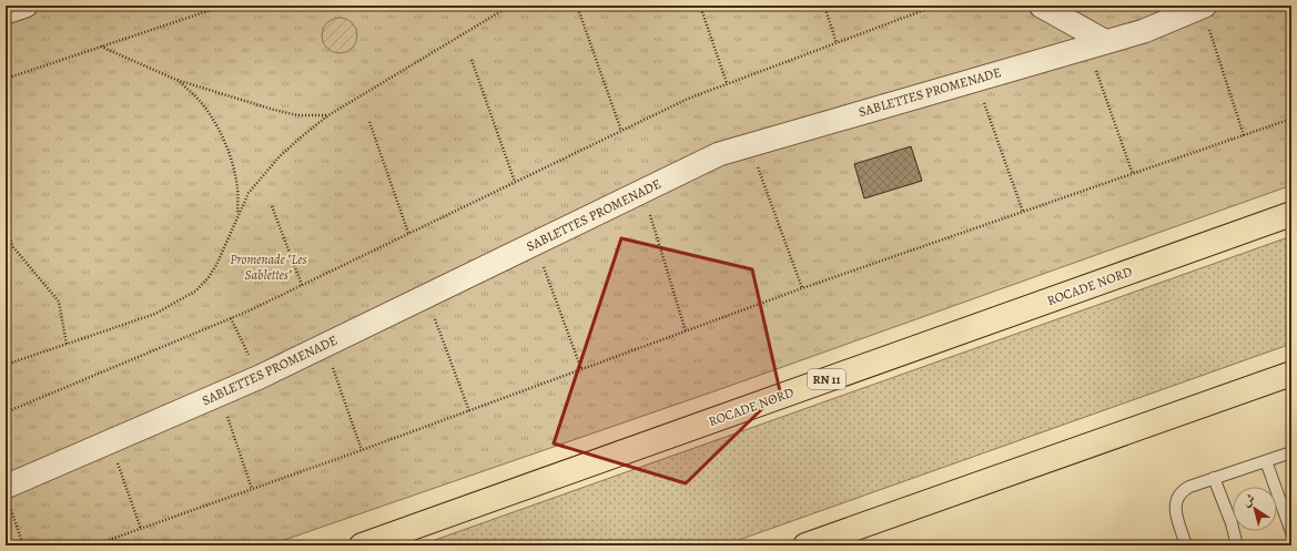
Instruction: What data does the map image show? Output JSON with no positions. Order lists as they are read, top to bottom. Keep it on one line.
{"streets":{"highway":["ROCADE NORD","RN 11"],"street":["SABLETTES PROMENADE"]},"parks":["Promenade \"Les Sablettes\""],"north":"top left"}
